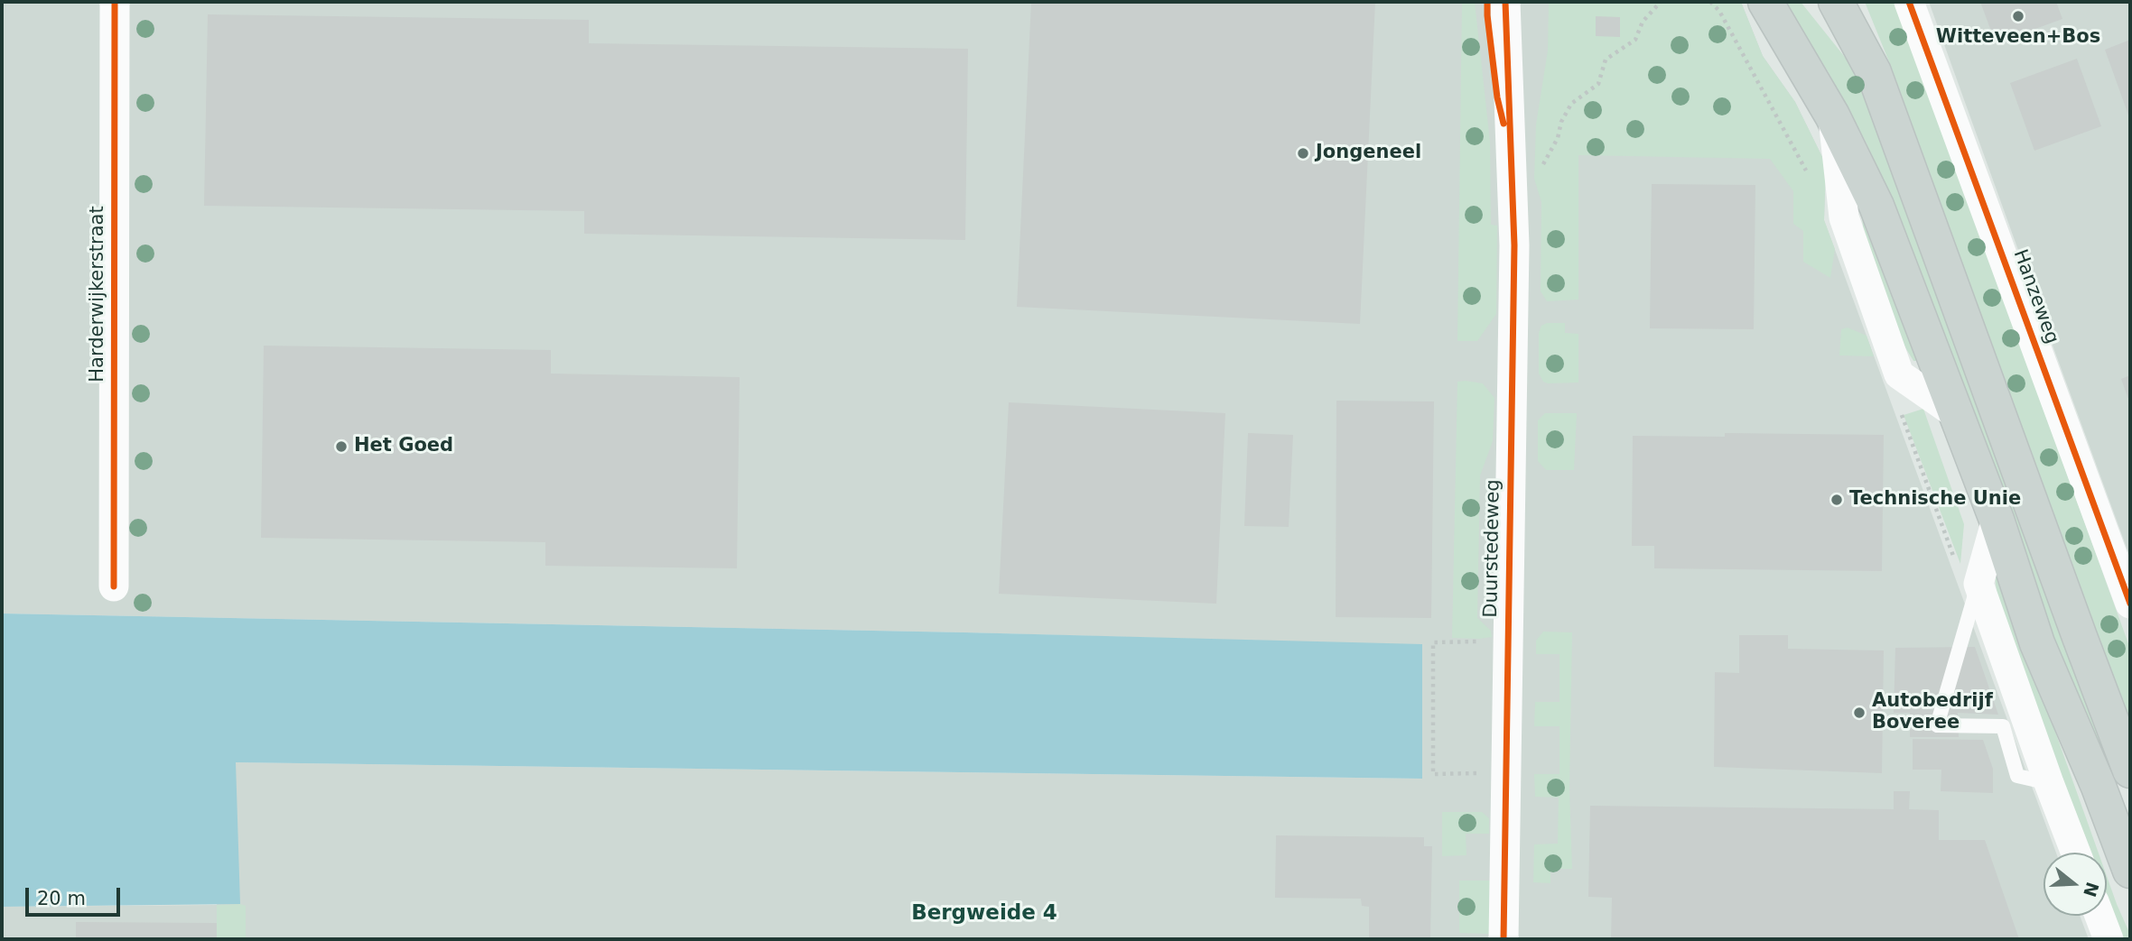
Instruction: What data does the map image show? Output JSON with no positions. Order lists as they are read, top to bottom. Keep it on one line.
{"streets":{"street":["Harderwijkerstraat","Hanzeweg","Duurstedeweg"]},"districts":["Bergweide 4"],"places":["Witteveen+Bos","Jongeneel","Het Goed","Technische Unie","Autobedrijf Boveree"],"scale_bar":"20 m","north":"right"}
